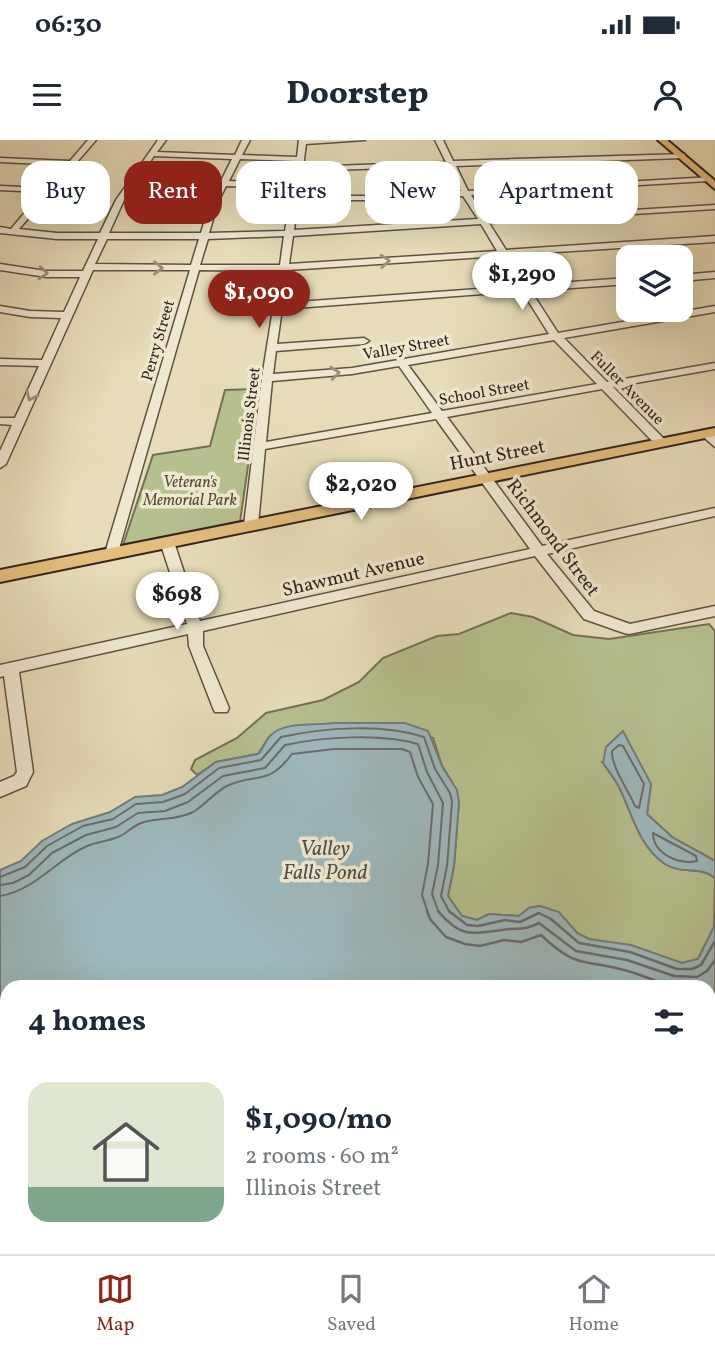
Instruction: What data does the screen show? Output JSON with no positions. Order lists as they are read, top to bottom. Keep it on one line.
{"streets":{"main road":["Hunt Street"],"street":["Perry Street","Valley Street","Fuller Avenue","School Street","Illinois Street","Richmond Street","Shawmut Avenue"]},"crossings":[["Perry Street","Hunt Street"],["Valley Street","Fuller Avenue"],["Valley Street","Illinois Street"],["Valley Street","Richmond Street"],["Fuller Avenue","School Street"],["Fuller Avenue","Hunt Street"],["School Street","Illinois Street"],["School Street","Richmond Street"],["Illinois Street","Hunt Street"],["Hunt Street","Richmond Street"],["Richmond Street","Shawmut Avenue"]],"water":["Valley Falls Pond"],"parks":["Veteran's Memorial Park"],"page":{"status":"06:30","header":"Doorstep","chip":["Buy","Rent","Filters","New","Apartment"],"price":["$1,290","$1,090","$2,020","$698"],"heading":"4 homes","list":[{"name":"$1,090/mo","note":"2 rooms · 60 m² · Illinois Street"}],"tabs":["Map","Saved","Home"]}}
